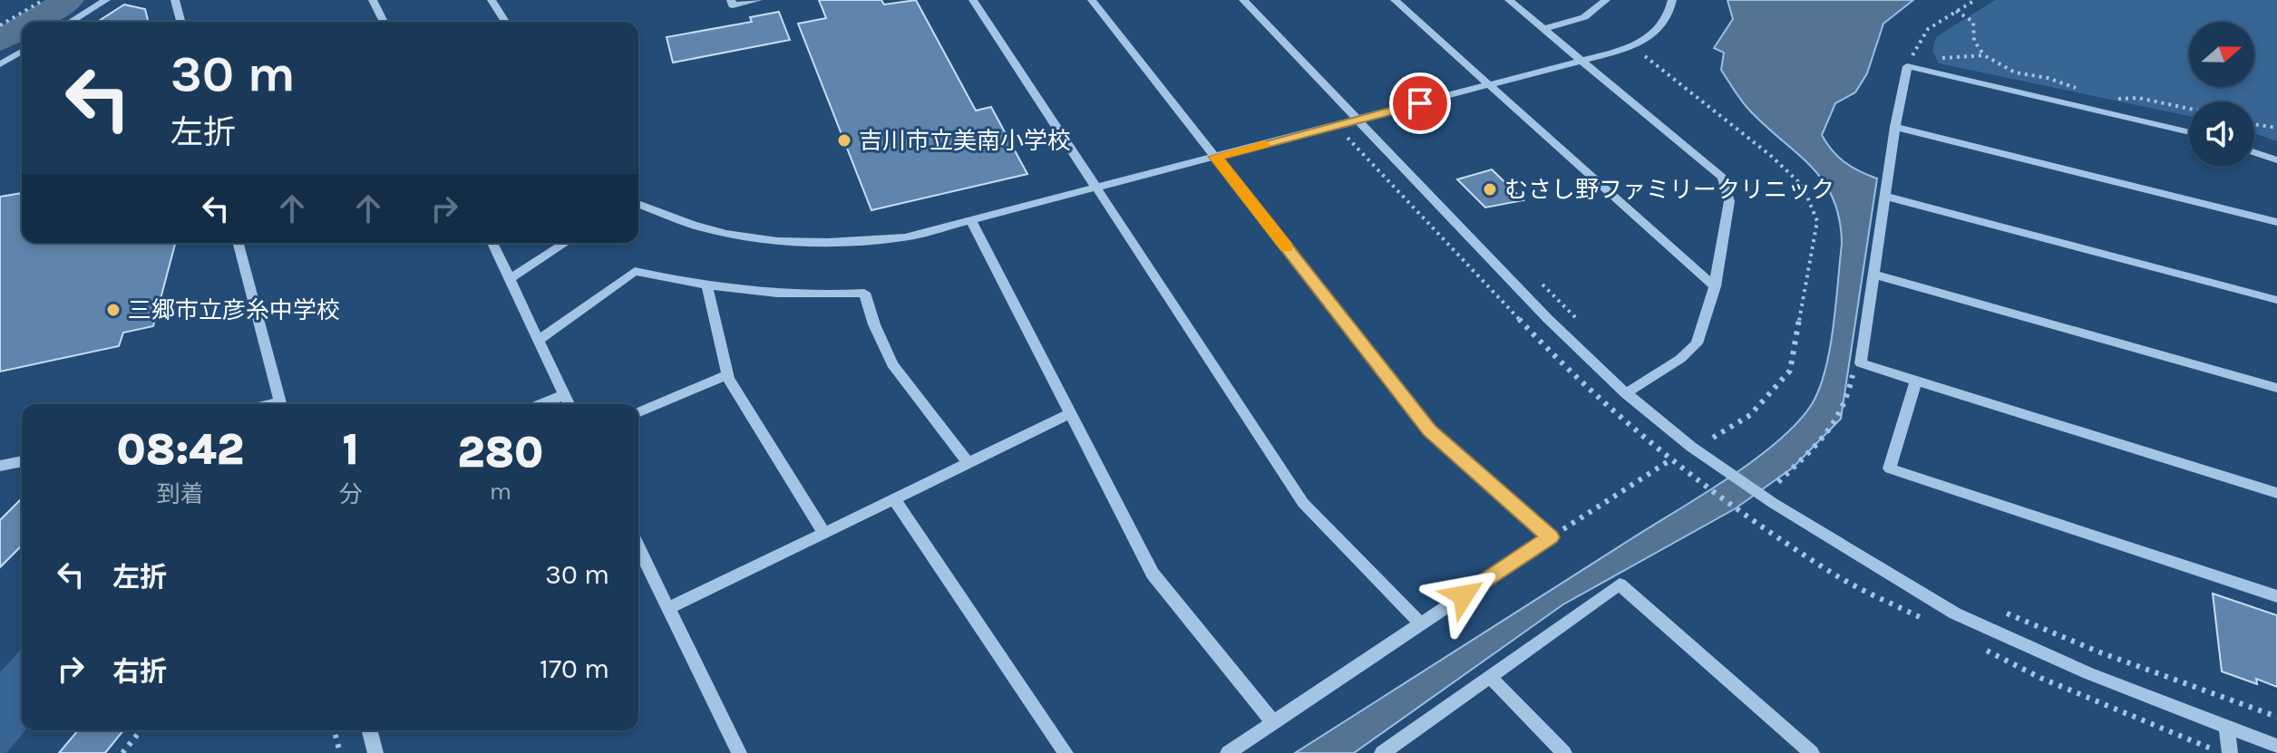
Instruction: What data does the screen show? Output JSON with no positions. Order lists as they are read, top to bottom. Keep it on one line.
{"places":["吉川市立美南小学校","むさし野ファミリークリニック","三郷市立彦糸中学校"],"north":"right","page":{"turn":["30 m","左折"],"eta":["08:42","到着","1","分","280","m"],"list":[{"name":"左折","value":"30 m"},{"name":"右折","value":"170 m"}]}}
